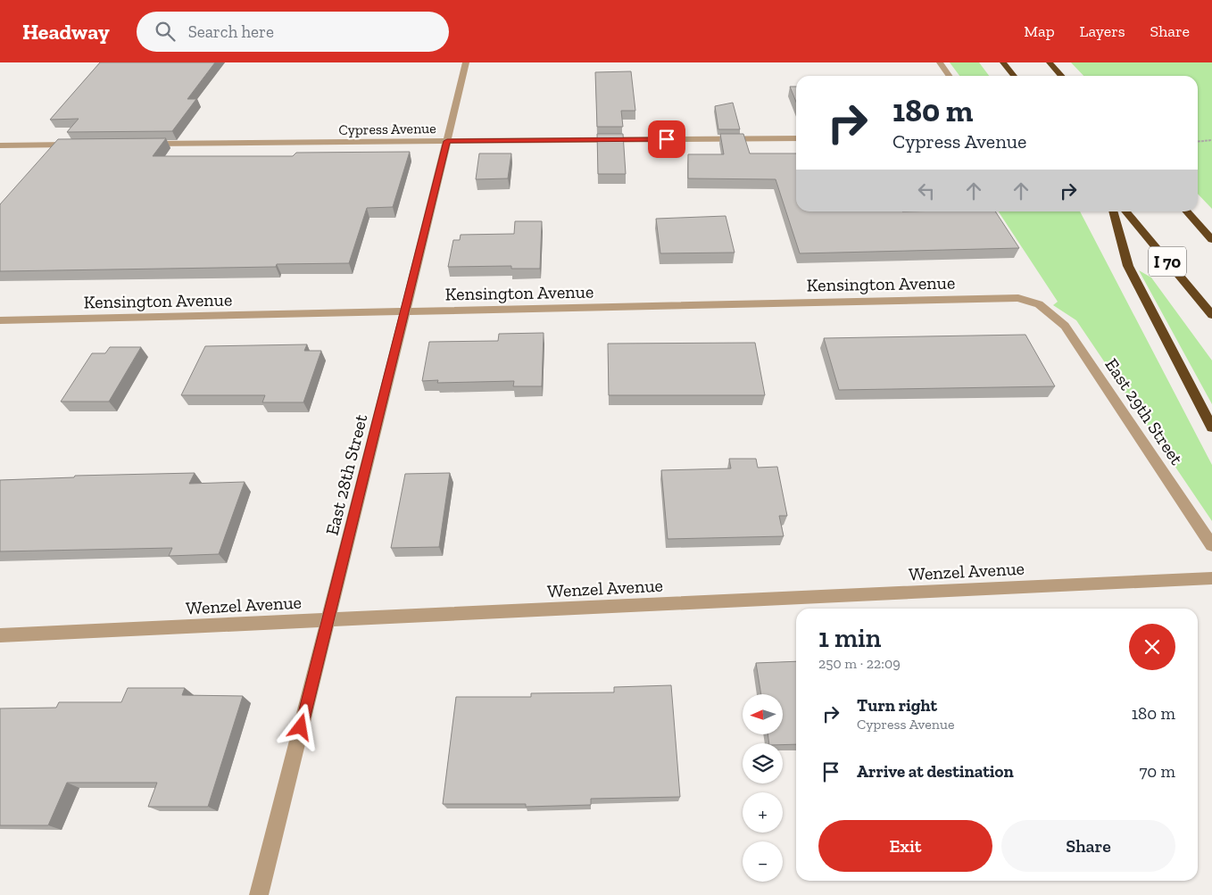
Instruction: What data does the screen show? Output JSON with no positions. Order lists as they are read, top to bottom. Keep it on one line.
{"streets":{"highway":["I 70"],"street":["Cypress Avenue","Kensington Avenue","East 29th Street","East 28th Street","Wenzel Avenue"]},"crossings":[["Cypress Avenue","East 28th Street"],["Kensington Avenue","East 29th Street"],["Kensington Avenue","East 28th Street"],["East 28th Street","Wenzel Avenue"]],"north":"left","page":{"header":"Headway","search":"Search here","nav":["Map","Layers","Share"],"turn":["180 m","Cypress Avenue"],"heading":["1 min","250 m · 22:09"],"list":[{"name":"Turn right","note":"Cypress Avenue","value":"180 m"},{"name":"Arrive at destination","value":"70 m"}],"map_buttons":["+","−"],"buttons":["Exit","Share"]}}
